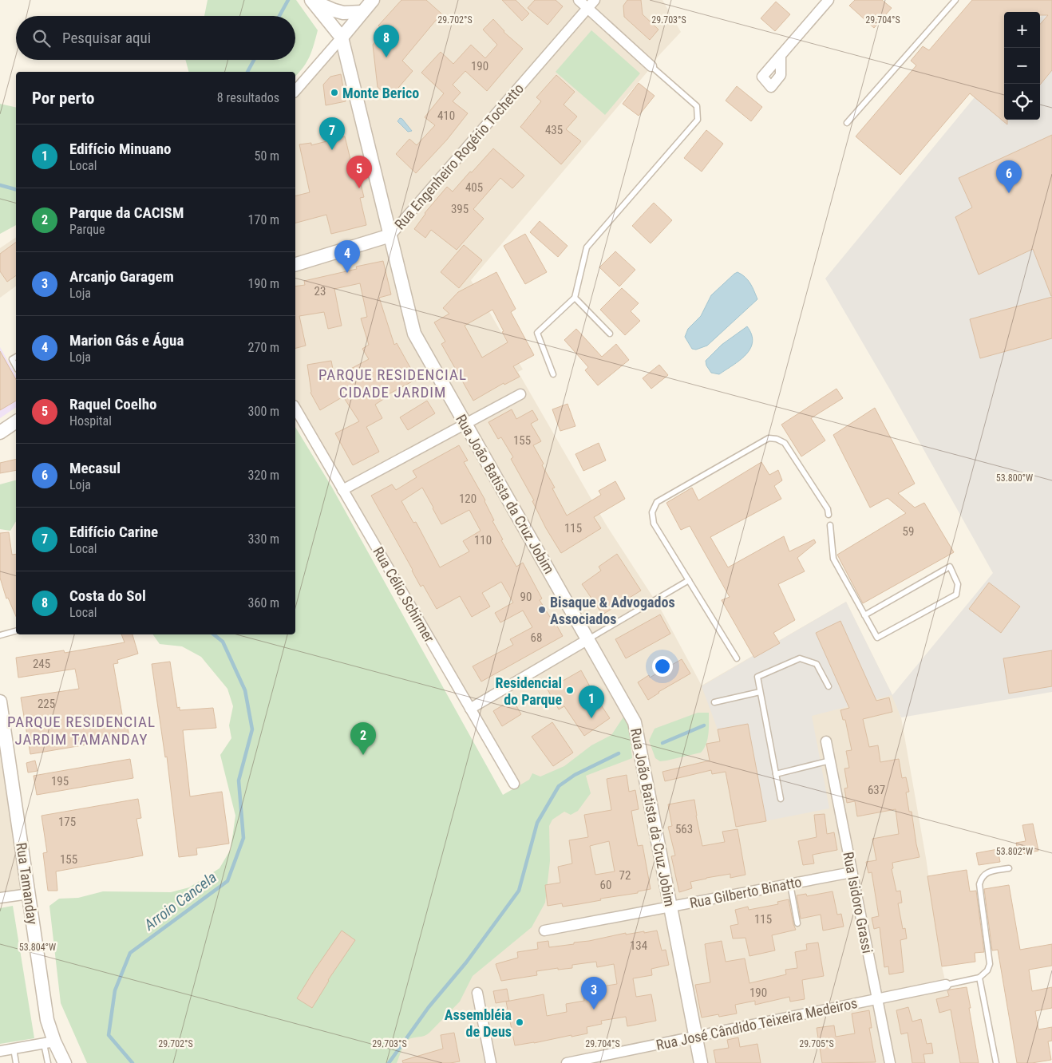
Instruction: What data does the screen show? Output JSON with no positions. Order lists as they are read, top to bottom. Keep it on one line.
{"streets":{"street":["Rua Engenheiro Rogério Tochetto","Rua João Batista da Cruz Jobim","Rua Célio Schirmer","Rua Tamanday","Rua Gilberto Binatto","Rua Isidoro Grassi","Rua José Cândido Teixeira Medeiros"]},"crossings":[["Rua Engenheiro Rogério Tochetto","Rua João Batista da Cruz Jobim"],["Rua João Batista da Cruz Jobim","Rua Gilberto Binatto"],["Rua João Batista da Cruz Jobim","Rua José Cândido Teixeira Medeiros"],["Rua Gilberto Binatto","Rua Isidoro Grassi"],["Rua Isidoro Grassi","Rua José Cândido Teixeira Medeiros"]],"districts":["PARQUE RESIDENCIAL CIDADE JARDIM","PARQUE RESIDENCIAL JARDIM TAMANDAY"],"water":["Arroio Cancela"],"places":["Monte Berico","Bisaque & Advogados Associados","Residencial do Parque","Assembléia de Deus"],"house_numbers":["190","410","435","405","395","23","155","120","115","59","110","90","68","245","225","195","637","175","563","155","72","60","115","134","190"],"page":{"map_buttons":["+","−"],"search":"Pesquisar aqui","pins":["8","7","5","6","4","1","2","3"],"heading":["Por perto","8 resultados"],"list":[{"mark":"1","name":"Edifício Minuano","note":"Local","value":"50 m"},{"mark":"2","name":"Parque da CACISM","note":"Parque","value":"170 m"},{"mark":"3","name":"Arcanjo Garagem","note":"Loja","value":"190 m"},{"mark":"4","name":"Marion Gás e Água","note":"Loja","value":"270 m"},{"mark":"5","name":"Raquel Coelho","note":"Hospital","value":"300 m"},{"mark":"6","name":"Mecasul","note":"Loja","value":"320 m"},{"mark":"7","name":"Edifício Carine","note":"Local","value":"330 m"},{"mark":"8","name":"Costa do Sol","note":"Local","value":"360 m"}]},"coordinates":["29.702°S","29.704°S","29.703°S","53.800°W","53.802°W","53.804°W","29.705°S"]}
